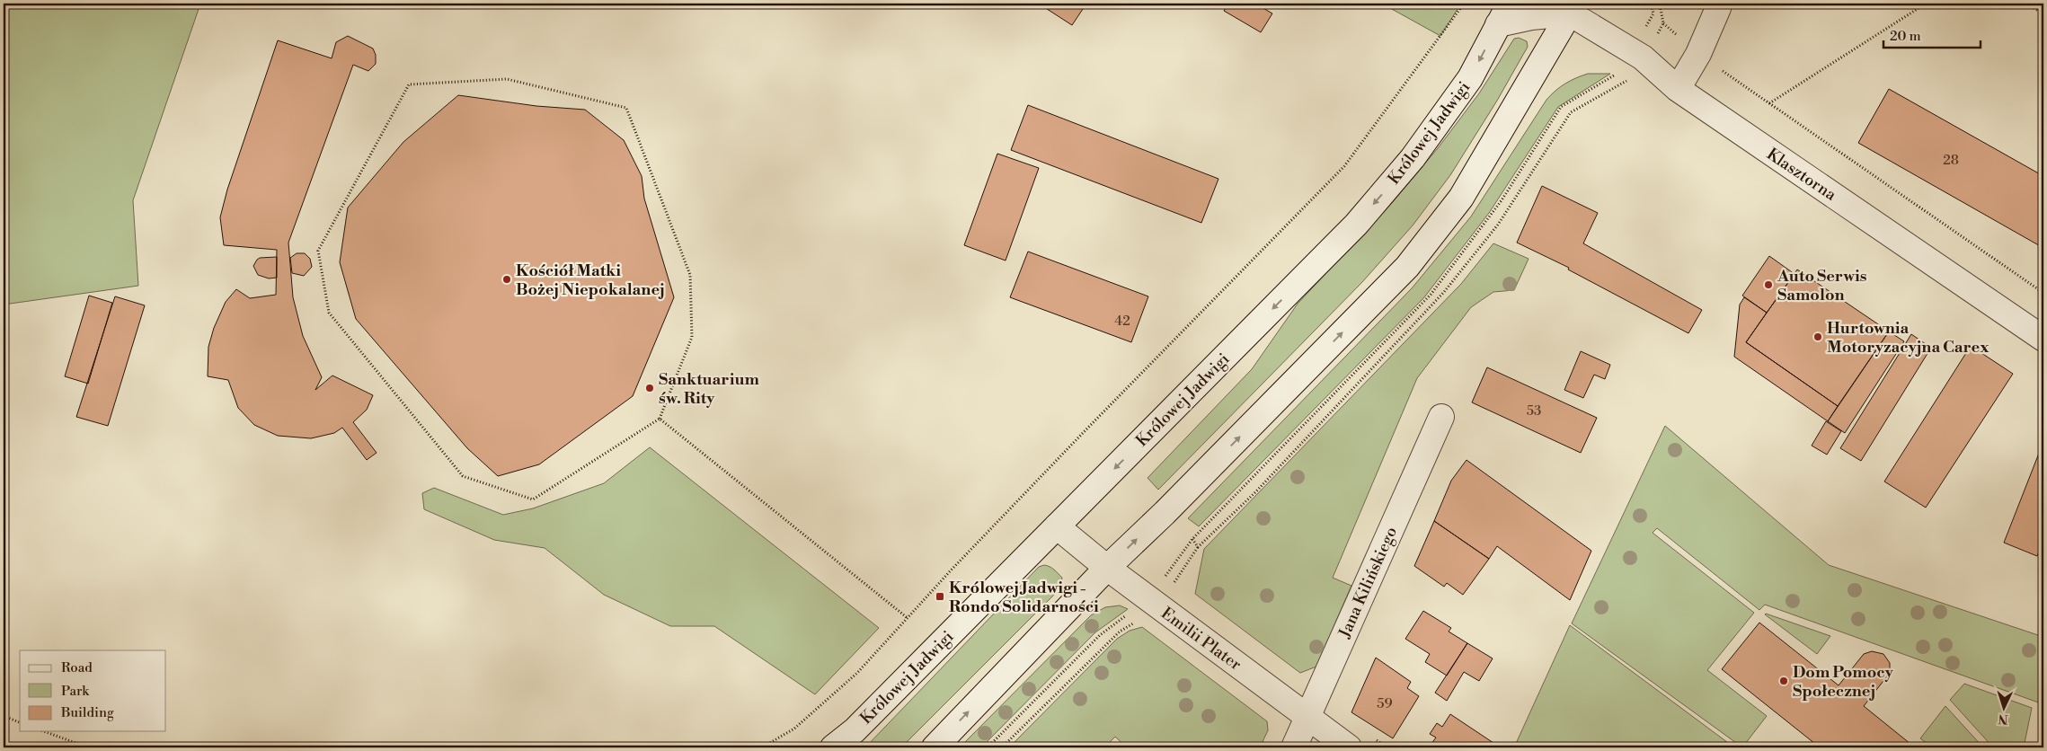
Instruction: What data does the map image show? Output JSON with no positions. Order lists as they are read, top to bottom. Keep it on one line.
{"streets":{"main road":["Królowej Jadwigi","Klasztorna","Jana Kilińskiego","Emilii Plater"]},"crossings":[["Królowej Jadwigi","Emilii Plater"],["Jana Kilińskiego","Emilii Plater"]],"places":{"other":["Kościół Matki Bożej Niepokalanej","Auto Serwis Samolon","Hurtownia Motoryzacyjna Carex","Sanktuarium św. Rity","Dom Pomocy Społecznej"],"transit":["Królowej Jadwigi - Rondo Solidarności"]},"house_numbers":["28","42","53","59"],"legend":["Road","Park","Building"],"scale_bar":"20 m","north":"bottom"}
